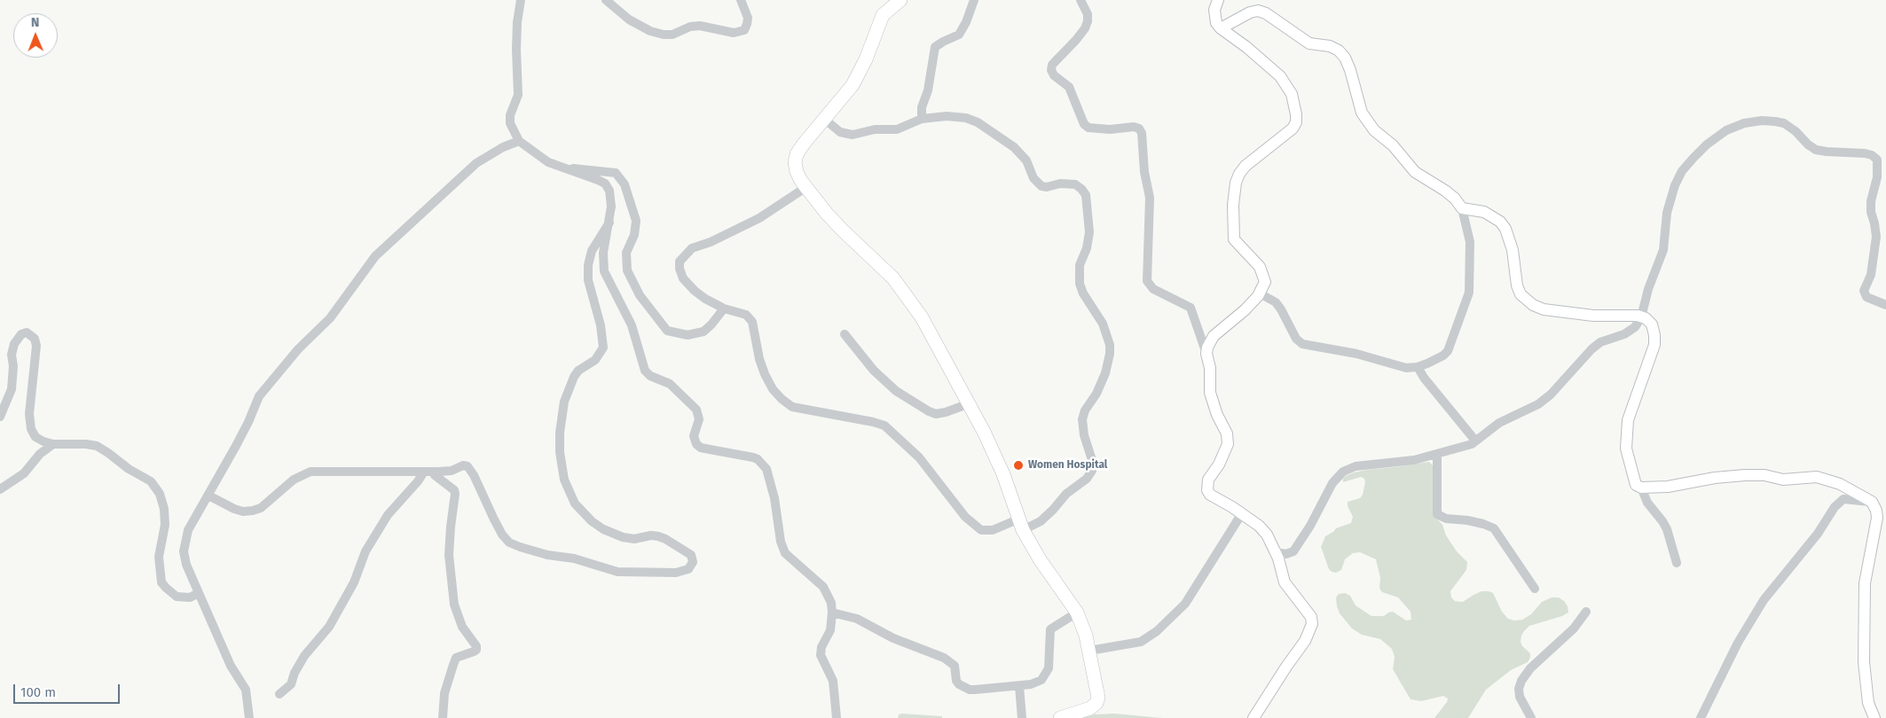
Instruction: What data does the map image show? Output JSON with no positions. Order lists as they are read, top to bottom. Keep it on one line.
{"places":["Women Hospital"],"scale_bar":"100 m","north":"top"}
